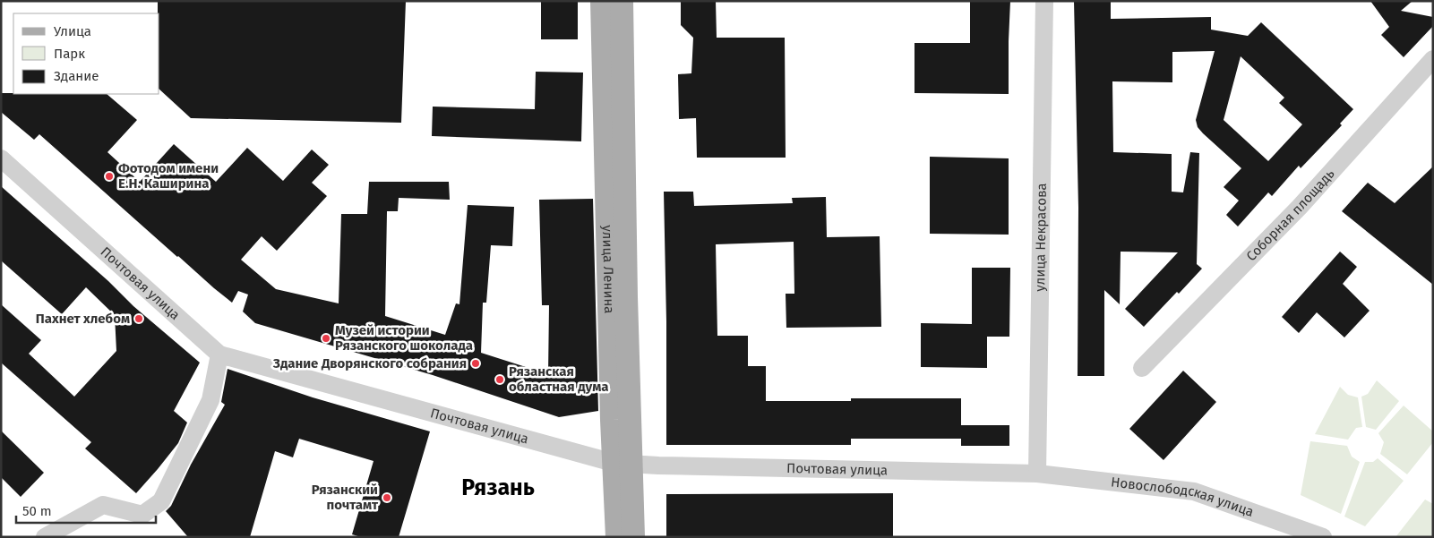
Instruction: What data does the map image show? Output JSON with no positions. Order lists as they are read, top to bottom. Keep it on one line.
{"streets":{"main road":["улица Ленина"],"street":["Соборная площадь","улица Некрасова","Почтовая улица","Новослободская улица"]},"crossings":[["улица Некрасова","Почтовая улица"],["улица Некрасова","Новослободская улица"],["улица Ленина","Почтовая улица"],["Почтовая улица","Новослободская улица"]],"districts":["Рязань"],"places":["Фотодом имени Е.Н. Каширина","Пахнет хлебом","Музей истории Рязанского шоколада","Здание Дворянского собрания","Рязанская областная дума","Рязанский почтамт"],"legend":["Улица","Парк","Здание"],"scale_bar":"50 m"}
